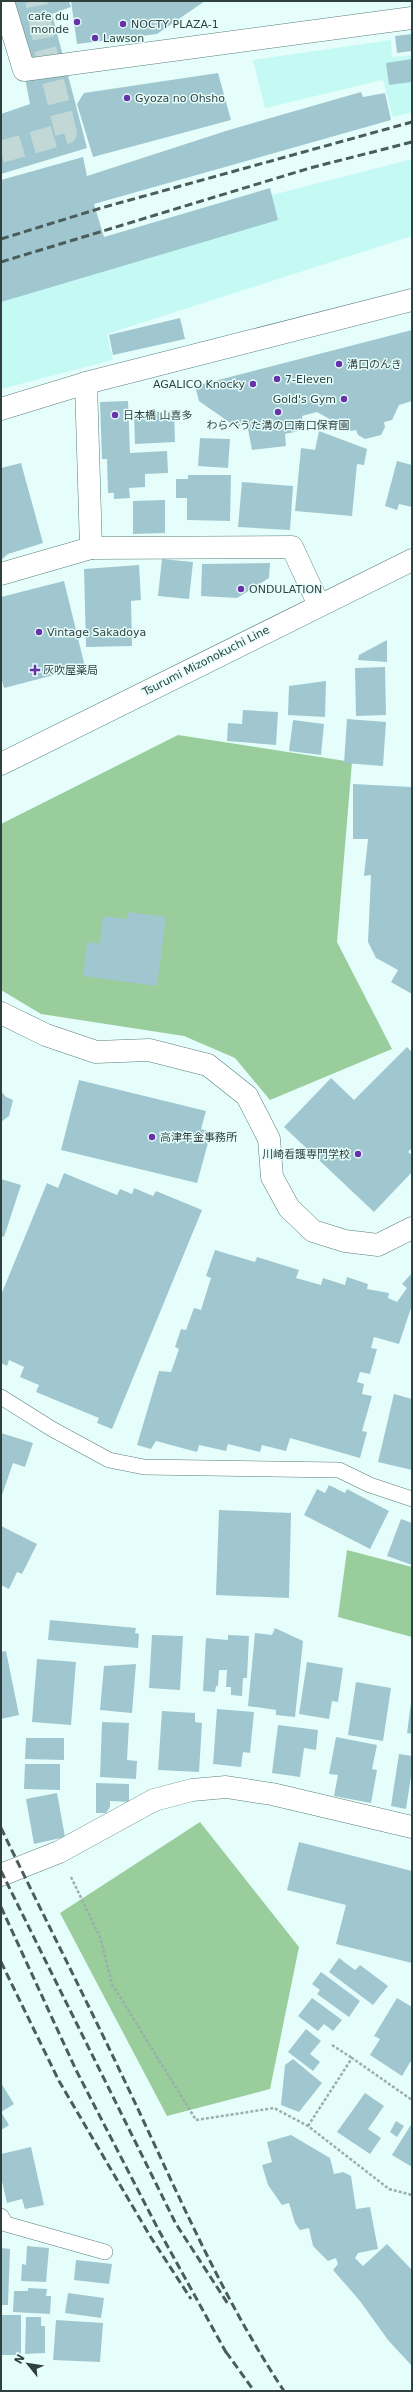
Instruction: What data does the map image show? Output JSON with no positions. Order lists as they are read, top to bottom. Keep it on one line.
{"streets":{"street":["Tsurumi Mizonokuchi Line"]},"places":{"other":["cafe du monde","NOCTY PLAZA-1","Lawson","Gyoza no Ohsho","溝口のんき","7-Eleven","AGALICO Knocky","Gold's Gym","わらべうた溝の口南口保育園","日本橋 山喜多","ONDULATION","Vintage Sakadoya","高津年金事務所","川崎看護専門学校"],"health":["灰吹屋薬局"]},"north":"top left"}
